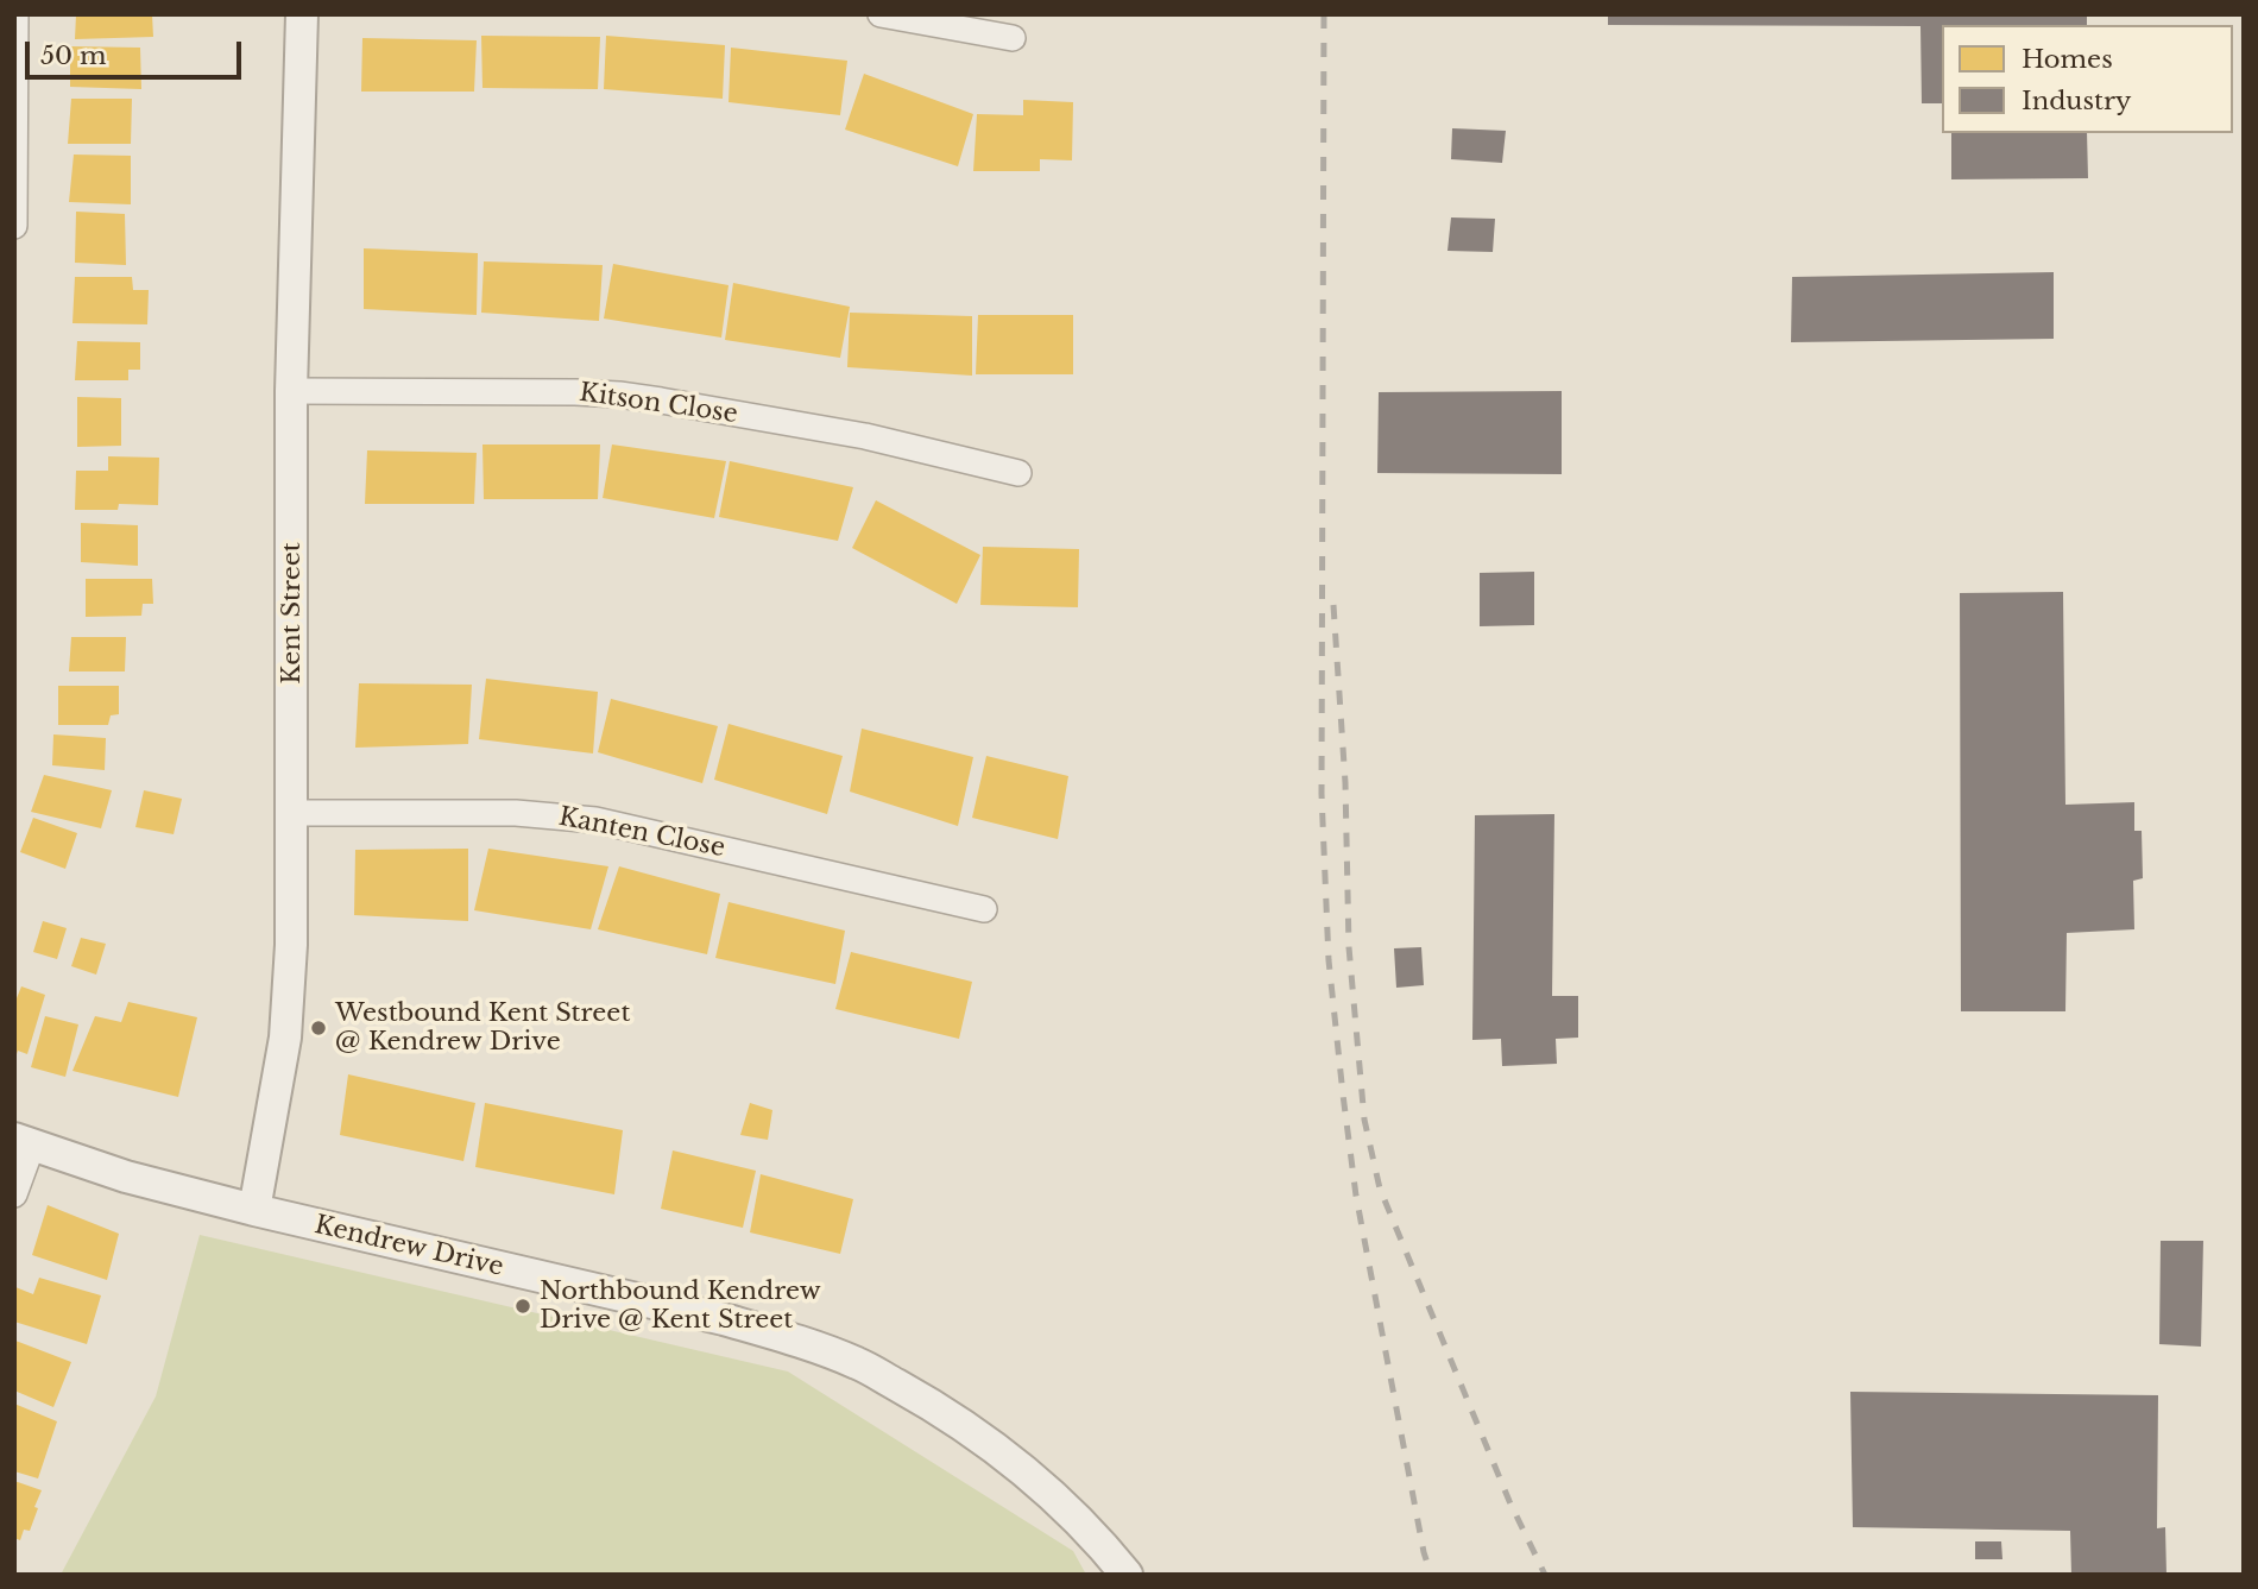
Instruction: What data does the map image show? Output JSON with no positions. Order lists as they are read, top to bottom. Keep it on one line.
{"streets":{"street":["Kitson Close","Kent Street","Kanten Close","Kendrew Drive"]},"crossings":[["Kitson Close","Kent Street"],["Kent Street","Kanten Close"],["Kent Street","Kendrew Drive"]],"places":["Westbound Kent Street @ Kendrew Drive","Northbound Kendrew Drive @ Kent Street"],"legend":["Homes","Industry"],"scale_bar":"50 m"}
